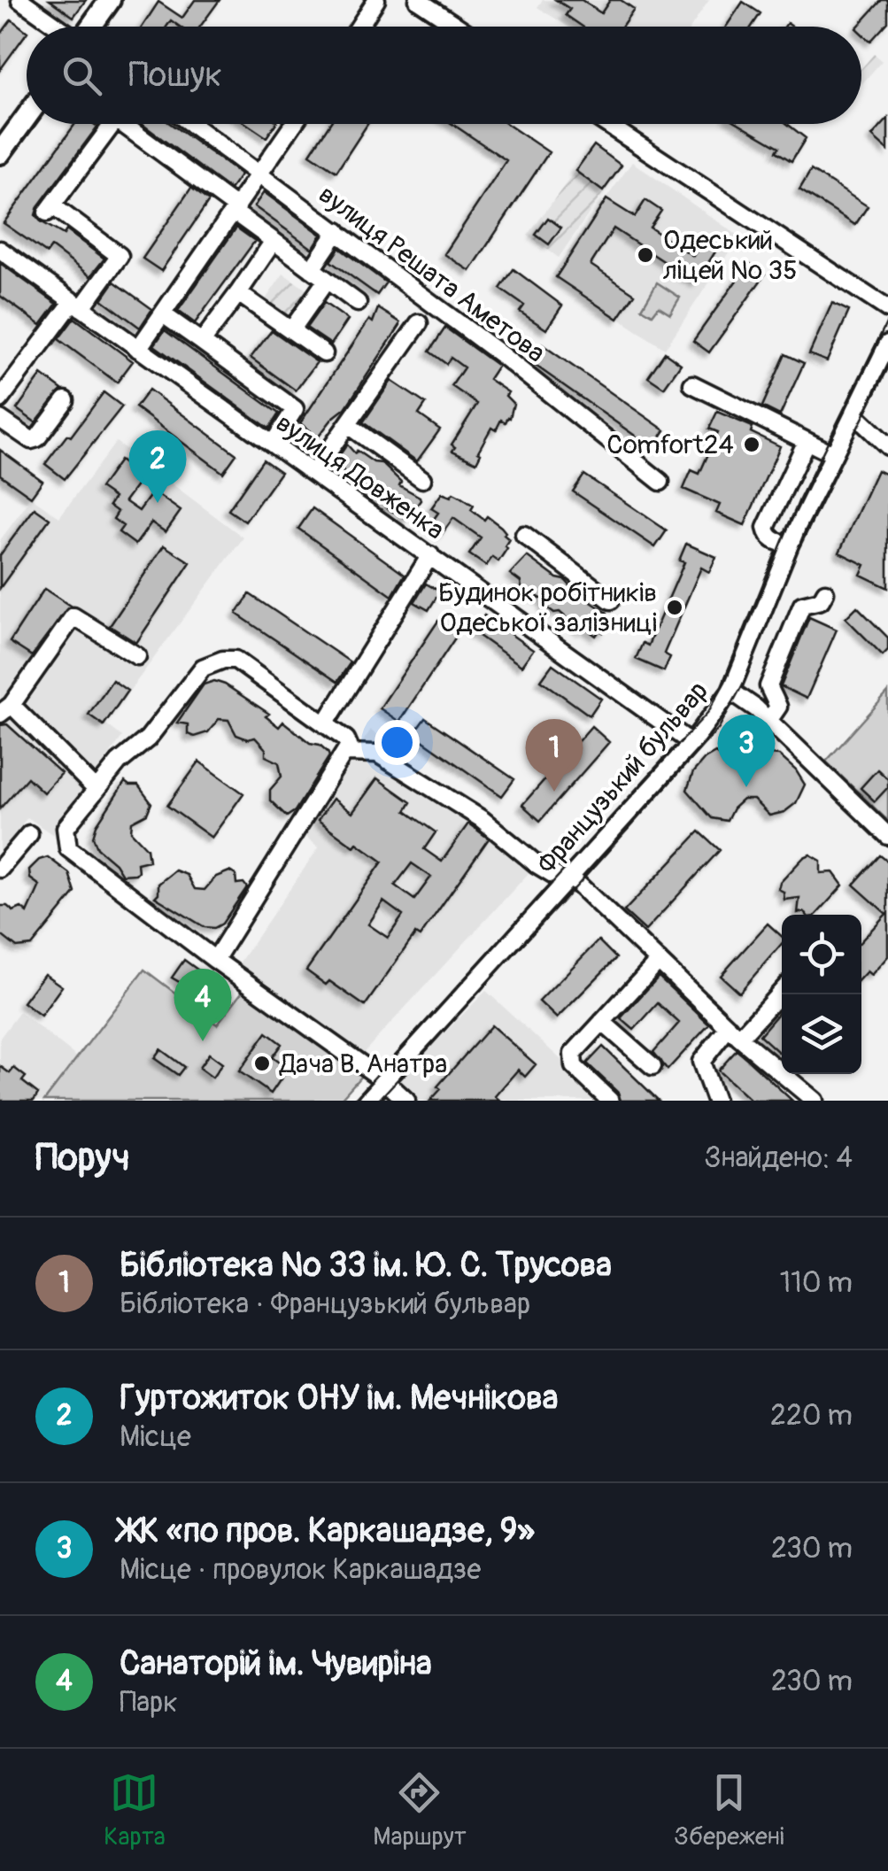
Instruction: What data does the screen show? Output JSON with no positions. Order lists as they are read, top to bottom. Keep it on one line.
{"streets":{"street":["вулиця Решата Аметова","вулиця Довженка","Французький бульвар"]},"crossings":[["вулиця Довженка","Французький бульвар"]],"places":["Одеський ліцей № 35","Comfort24","Будинок робітників Одеської залізниці","Дача В. Анатра"],"page":{"search":"Пошук","pins":["2","3","1","4"],"heading":["Поруч","Знайдено: 4"],"list":[{"mark":"1","name":"Бібліотека № 33 ім. Ю. С. Трусова","note":"Бібліотека · Французький бульвар","value":"110 m"},{"mark":"2","name":"Гуртожиток ОНУ ім. Мечнікова","note":"Місце","value":"220 m"},{"mark":"3","name":"ЖК «по пров. Каркашадзе, 9»","note":"Місце · провулок Каркашадзе","value":"230 m"},{"mark":"4","name":"Санаторій ім. Чувиріна","note":"Парк","value":"230 m"}],"nav":["Карта","Маршрут","Збережені"]}}
